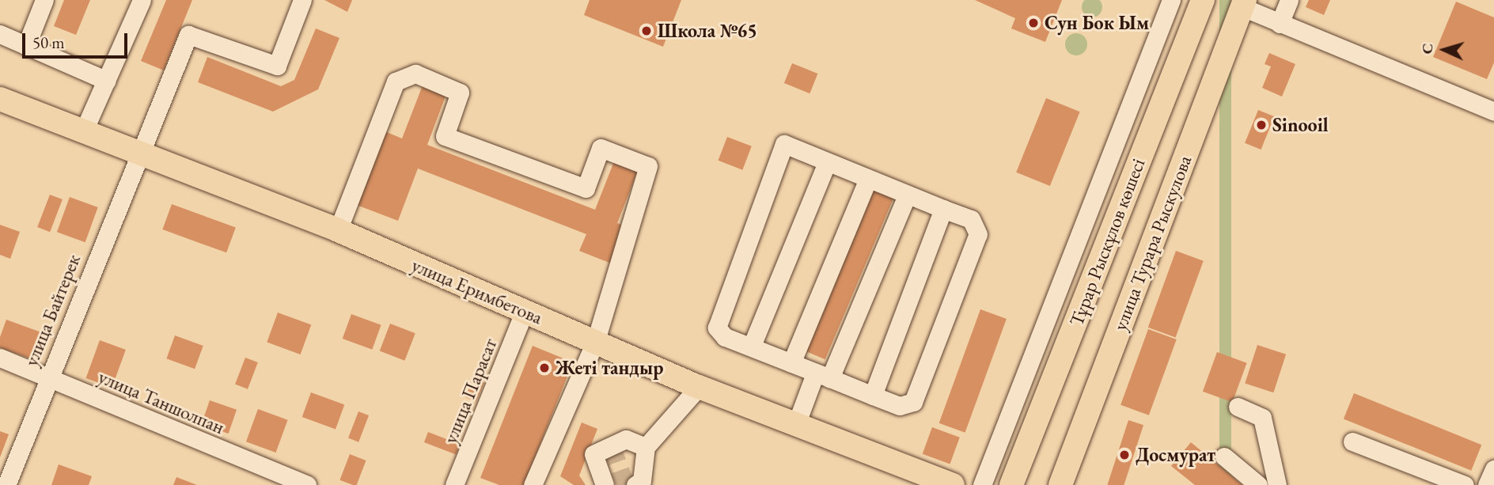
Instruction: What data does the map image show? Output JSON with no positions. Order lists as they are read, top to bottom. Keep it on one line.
{"streets":{"main road":["Тұрар Рыскұлов көшесі","улица Турара Рыскулова","улица Еримбетова"],"street":["улица Байтерек","улица Парасат","улица Таншолпан"]},"crossings":[["улица Еримбетова","улица Байтерек"],["улица Еримбетова","улица Парасат"],["улица Байтерек","улица Таншолпан"]],"places":["Сун Бок Ым","Школа №65","Sinooil","Жеті тандыр","Досмурат"],"scale_bar":"50 m","north":"left"}
